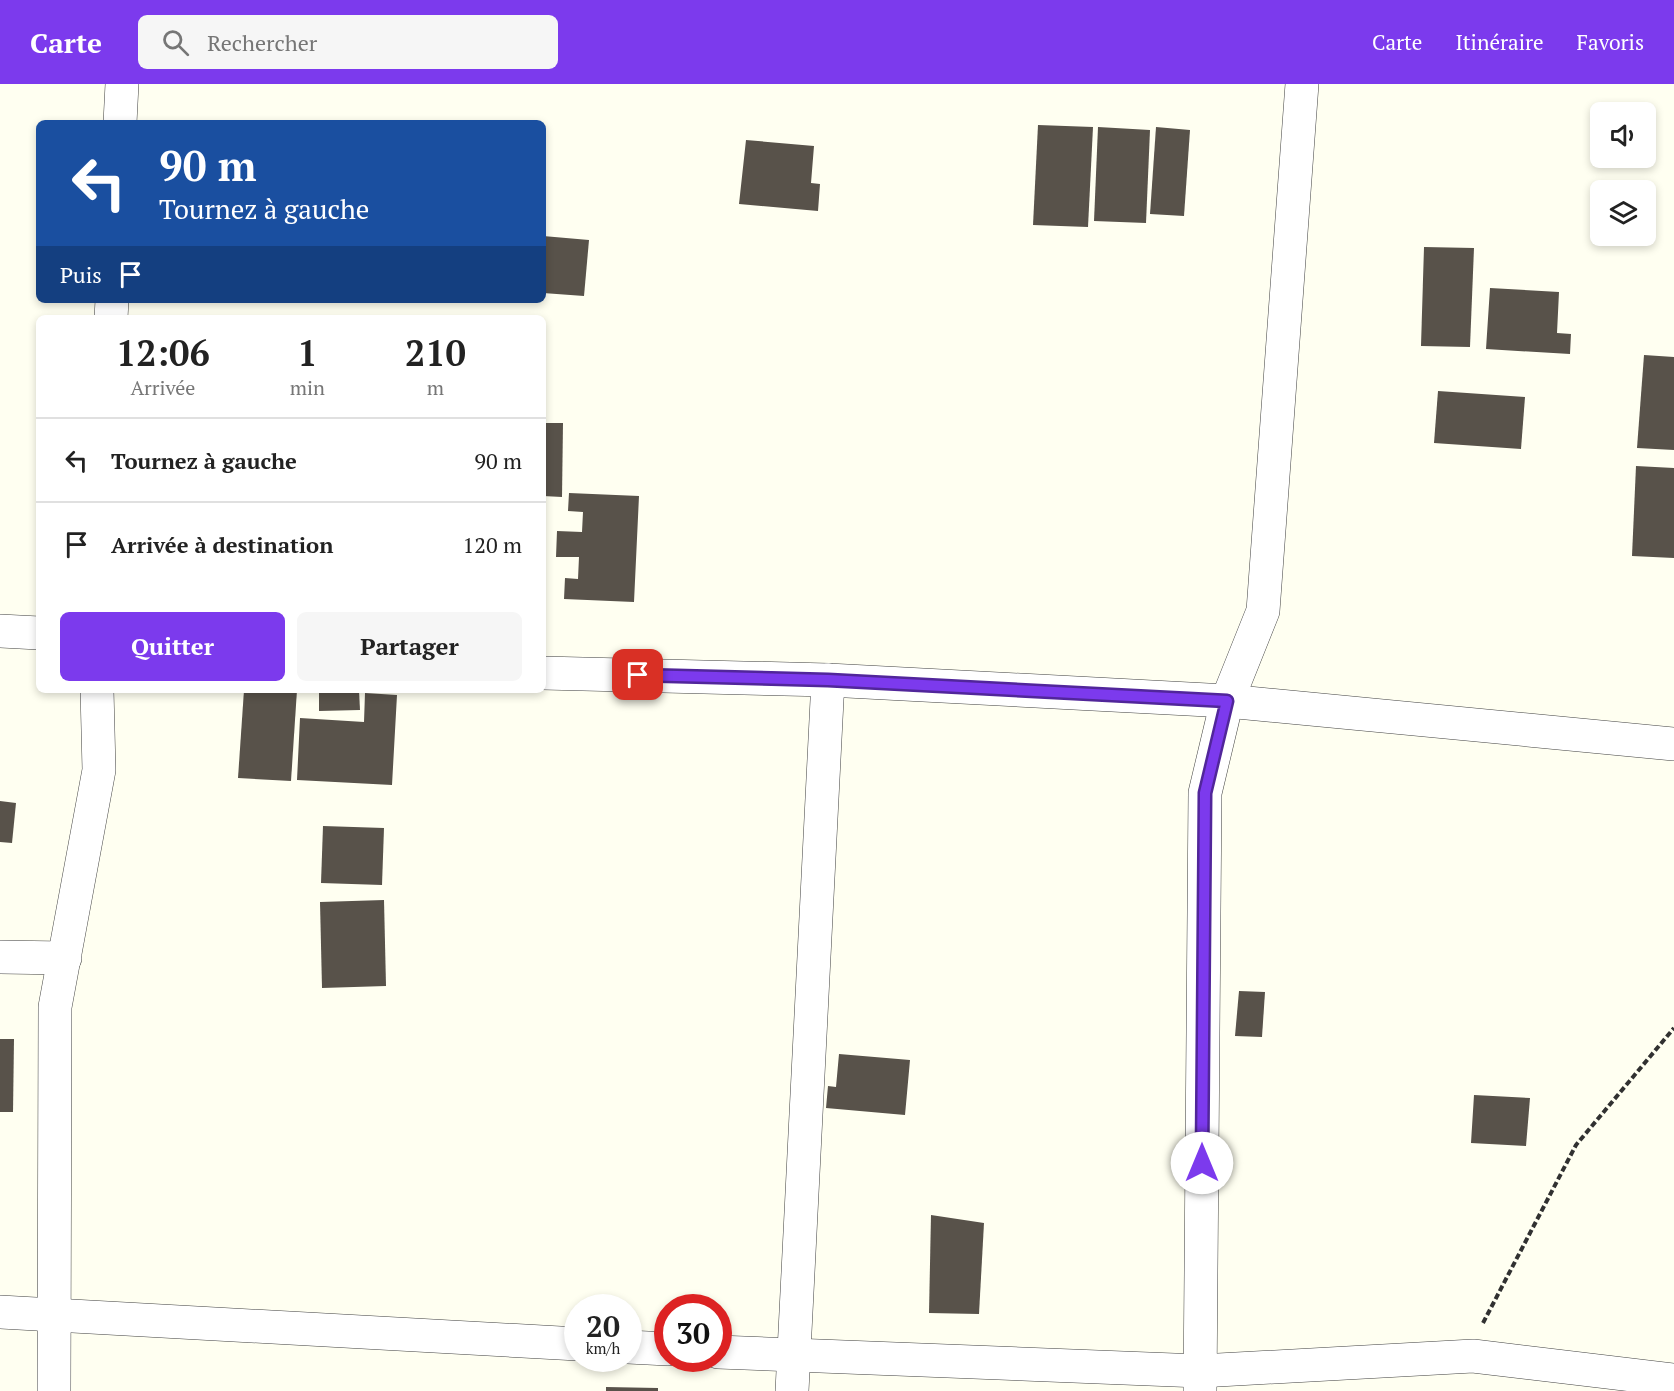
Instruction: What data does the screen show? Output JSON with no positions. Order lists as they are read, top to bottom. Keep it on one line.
{"page":{"header":"Carte","search":"Rechercher","nav":["Carte","Itinéraire","Favoris"],"turn":["90 m","Tournez à gauche"],"then":"Puis","eta":["12:06","Arrivée","1","min","210","m"],"list":[{"name":"Tournez à gauche","value":"90 m"},{"name":"Arrivée à destination","value":"120 m"}],"buttons":["Quitter","Partager"],"speed":"20 km/h","limit":"30"}}
